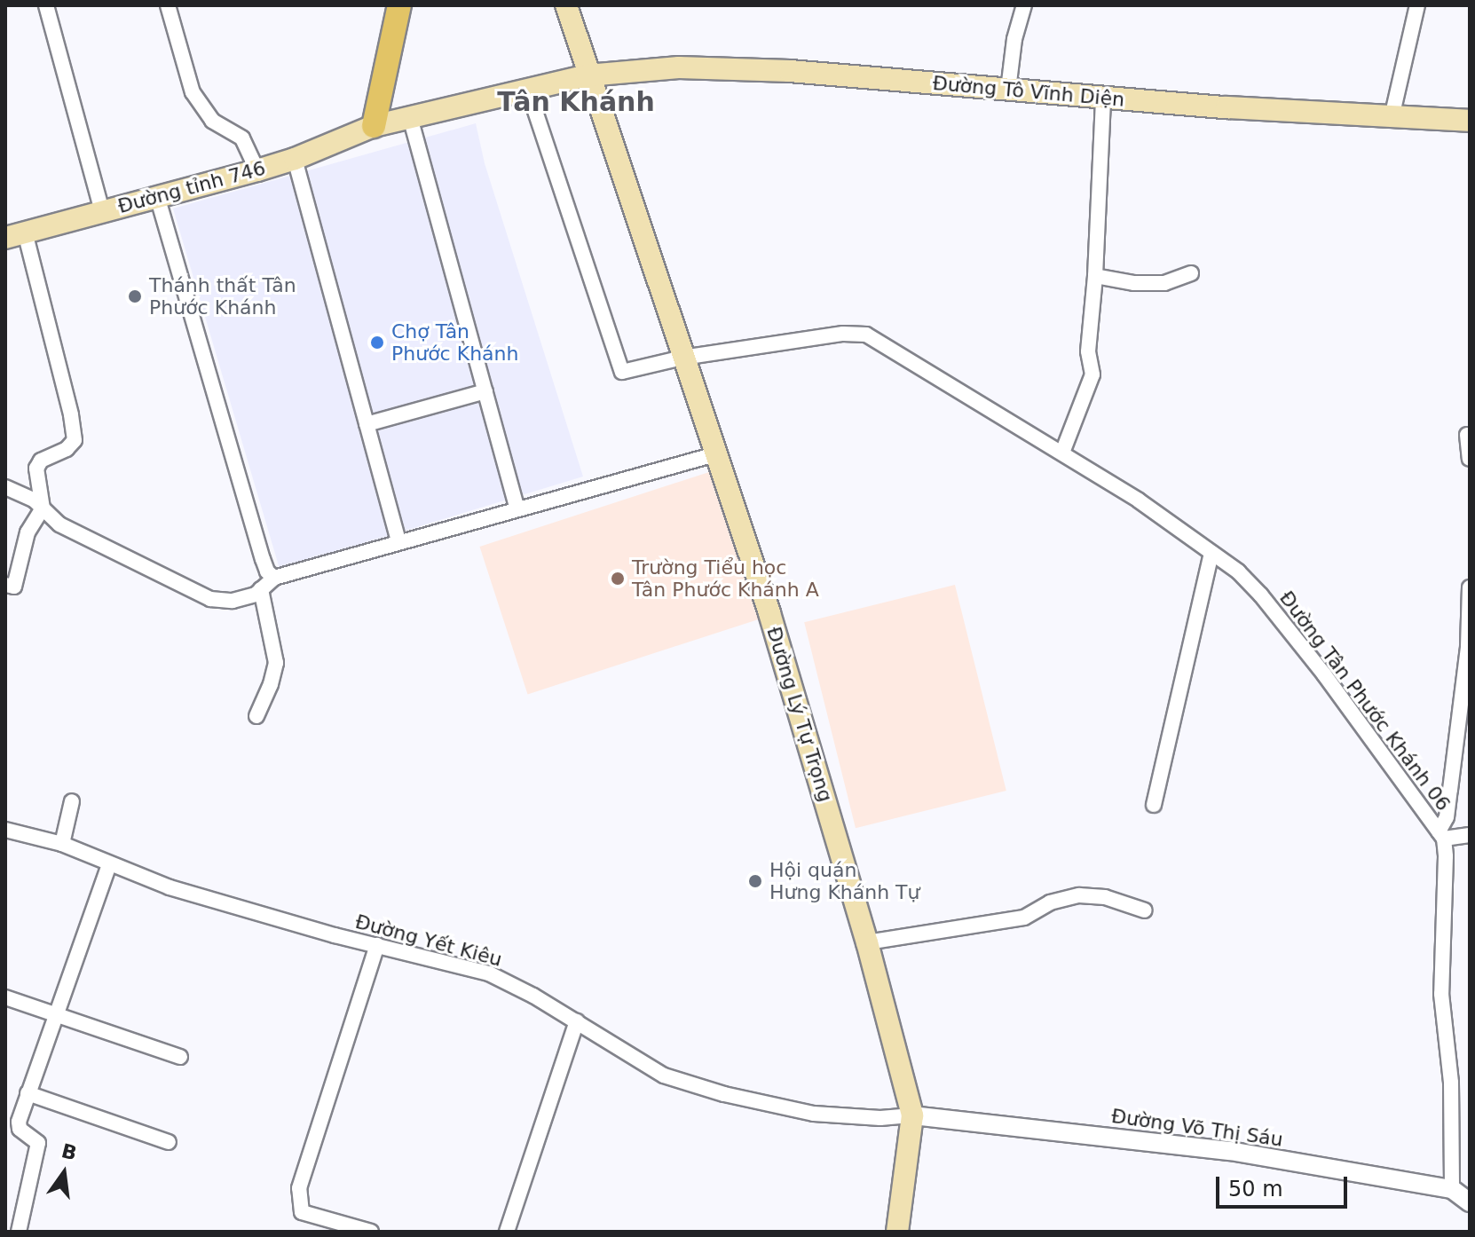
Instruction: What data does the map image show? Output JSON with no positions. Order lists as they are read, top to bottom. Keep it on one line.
{"streets":{"main road":["Đường Tô Vĩnh Diện","Đường tỉnh 746","Đường Lý Tự Trọng"],"street":["Đường Tân Phước Khánh 06","Đường Yết Kiêu","Đường Võ Thị Sáu"]},"crossings":[["Đường Tô Vĩnh Diện","Đường tỉnh 746"],["Đường Tô Vĩnh Diện","Đường Lý Tự Trọng"],["Đường tỉnh 746","Đường Tân Phước Khánh 06"],["Đường tỉnh 746","Đường Lý Tự Trọng"],["Đường Tân Phước Khánh 06","Đường Lý Tự Trọng"],["Đường Tân Phước Khánh 06","Đường Võ Thị Sáu"],["Đường Lý Tự Trọng","Đường Yết Kiêu"],["Đường Lý Tự Trọng","Đường Võ Thị Sáu"],["Đường Yết Kiêu","Đường Võ Thị Sáu"]],"districts":["Tân Khánh"],"places":["Thánh thất Tân Phước Khánh","Chợ Tân Phước Khánh","Trường Tiểu học Tân Phước Khánh A","Hội quán Hưng Khánh Tự"],"scale_bar":"50 m","north":"top"}
